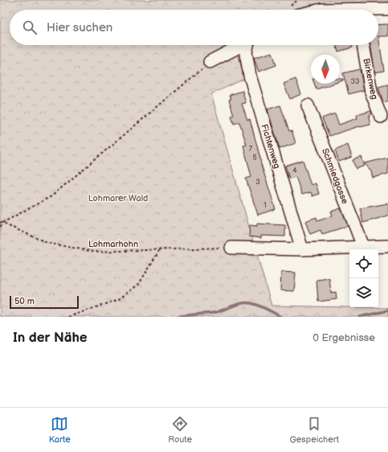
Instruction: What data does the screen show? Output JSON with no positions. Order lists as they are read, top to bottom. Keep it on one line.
{"streets":{"street":["Birkenweg","Fichtenweg","Schmiedgasse"],"path":["Lohmarhohn"]},"parks":["Lohmarer Wald"],"house_numbers":["33","7","5","4","3","1"],"scale_bar":"50 m","north":"bottom","page":{"search":"Hier suchen","scale":"50 m","heading":["In der Nähe","0 Ergebnisse"],"nav":["Karte","Route","Gespeichert"]}}
